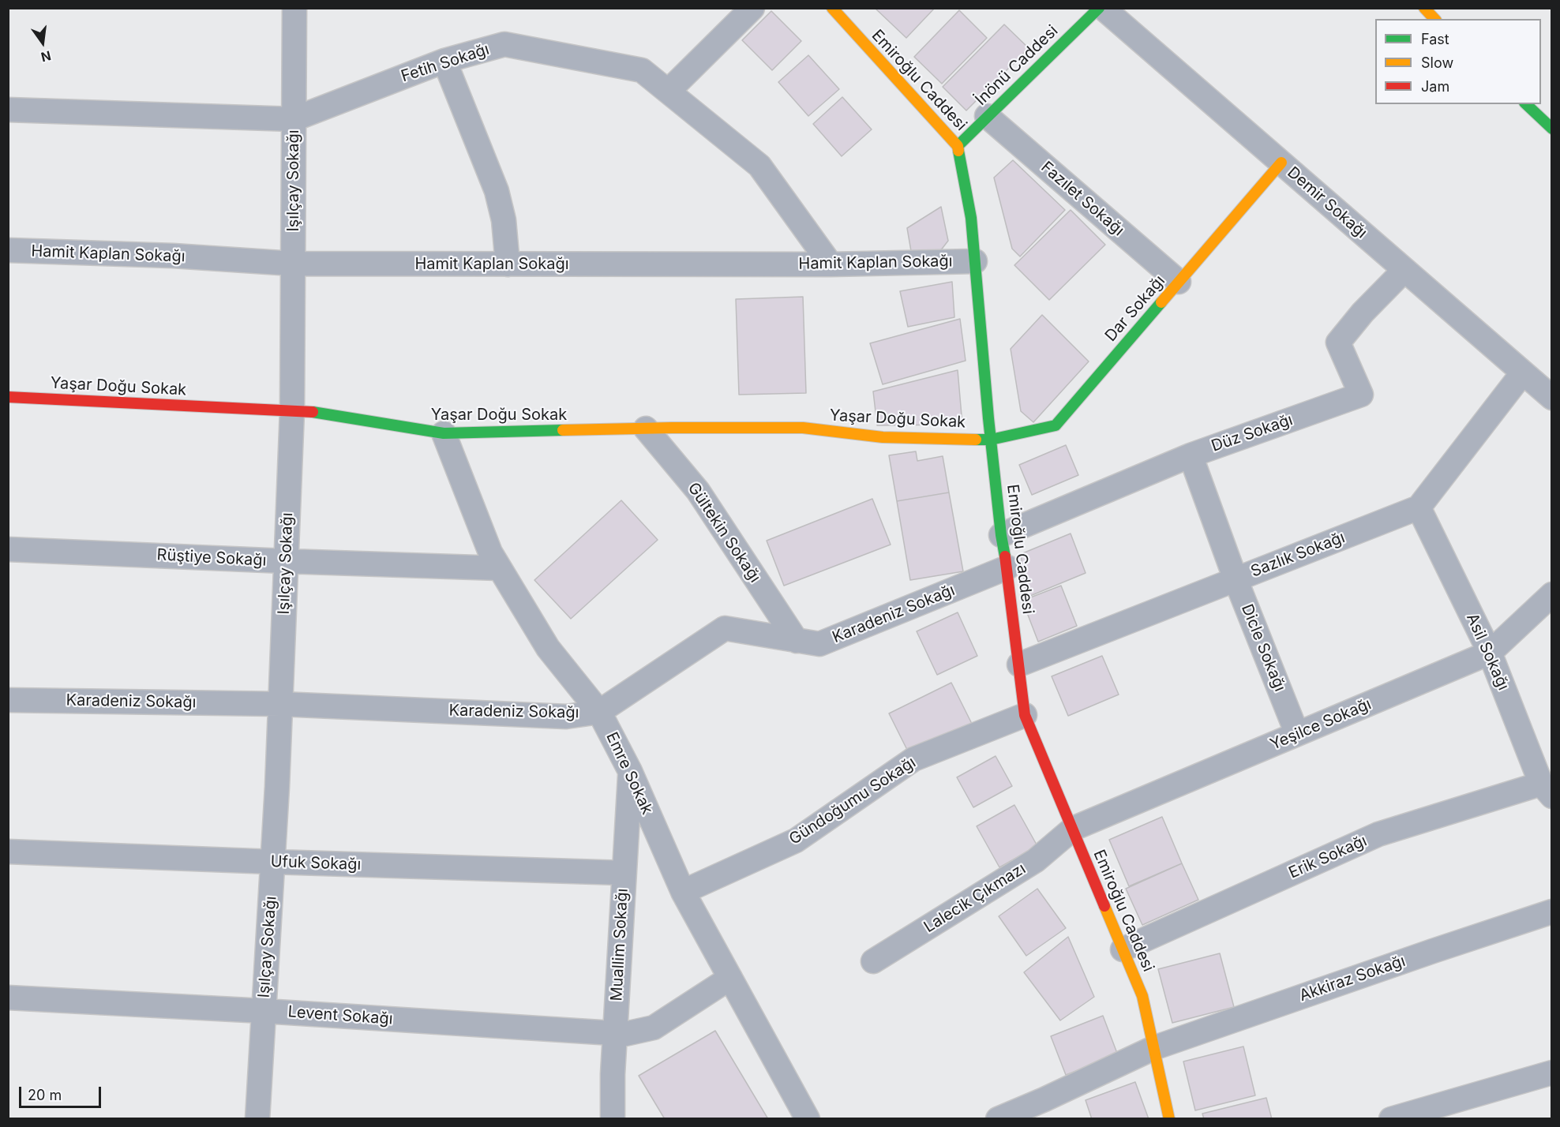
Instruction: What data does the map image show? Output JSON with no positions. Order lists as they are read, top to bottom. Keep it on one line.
{"streets":{"street":["Fetih Sokağı","İnönü Caddesi","Emiroğlu Caddesi","Işılçay Sokağı","Fazılet Sokağı","Demir Sokağı","Hamit Kaplan Sokağı","Dar Sokağı","Yaşar Doğu Sokak","Düz Sokağı","Gültekin Sokağı","Sazlık Sokağı","Rüştiye Sokağı","Karadeniz Sokağı","Dicle Sokağı","Asil Sokağı","Yeşilce Sokağı","Emre Sokak","Gündoğumu Sokağı","Erik Sokağı","Ufuk Sokağı","Lalecik Çıkmazı","Muallim Sokağı","Akkiraz Sokağı","Levent Sokağı"]},"crossings":[["Fetih Sokağı","Işılçay Sokağı"],["Fetih Sokağı","Hamit Kaplan Sokağı"],["İnönü Caddesi","Emiroğlu Caddesi"],["İnönü Caddesi","Fazılet Sokağı"],["Emiroğlu Caddesi","Hamit Kaplan Sokağı"],["Emiroğlu Caddesi","Dar Sokağı"],["Emiroğlu Caddesi","Yaşar Doğu Sokak"],["Emiroğlu Caddesi","Düz Sokağı"],["Emiroğlu Caddesi","Sazlık Sokağı"],["Emiroğlu Caddesi","Karadeniz Sokağı"],["Emiroğlu Caddesi","Yeşilce Sokağı"],["Emiroğlu Caddesi","Gündoğumu Sokağı"],["Emiroğlu Caddesi","Erik Sokağı"],["Emiroğlu Caddesi","Lalecik Çıkmazı"],["Emiroğlu Caddesi","Akkiraz Sokağı"],["Işılçay Sokağı","Hamit Kaplan Sokağı"],["Işılçay Sokağı","Yaşar Doğu Sokak"],["Işılçay Sokağı","Rüştiye Sokağı"],["Işılçay Sokağı","Karadeniz Sokağı"],["Işılçay Sokağı","Ufuk Sokağı"],["Işılçay Sokağı","Levent Sokağı"],["Fazılet Sokağı","Dar Sokağı"],["Demir Sokağı","Dar Sokağı"],["Demir Sokağı","Düz Sokağı"],["Dar Sokağı","Yaşar Doğu Sokak"],["Yaşar Doğu Sokak","Gültekin Sokağı"],["Yaşar Doğu Sokak","Emre Sokak"],["Düz Sokağı","Dicle Sokağı"],["Gültekin Sokağı","Karadeniz Sokağı"],["Sazlık Sokağı","Dicle Sokağı"],["Sazlık Sokağı","Asil Sokağı"],["Rüştiye Sokağı","Emre Sokak"],["Karadeniz Sokağı","Emre Sokak"],["Dicle Sokağı","Yeşilce Sokağı"],["Asil Sokağı","Yeşilce Sokağı"],["Asil Sokağı","Erik Sokağı"],["Yeşilce Sokağı","Lalecik Çıkmazı"],["Emre Sokak","Gündoğumu Sokağı"],["Emre Sokak","Muallim Sokağı"],["Emre Sokak","Levent Sokağı"],["Ufuk Sokağı","Muallim Sokağı"],["Muallim Sokağı","Levent Sokağı"]],"legend":["Fast","Slow","Jam"],"scale_bar":"20 m","north":"bottom"}
